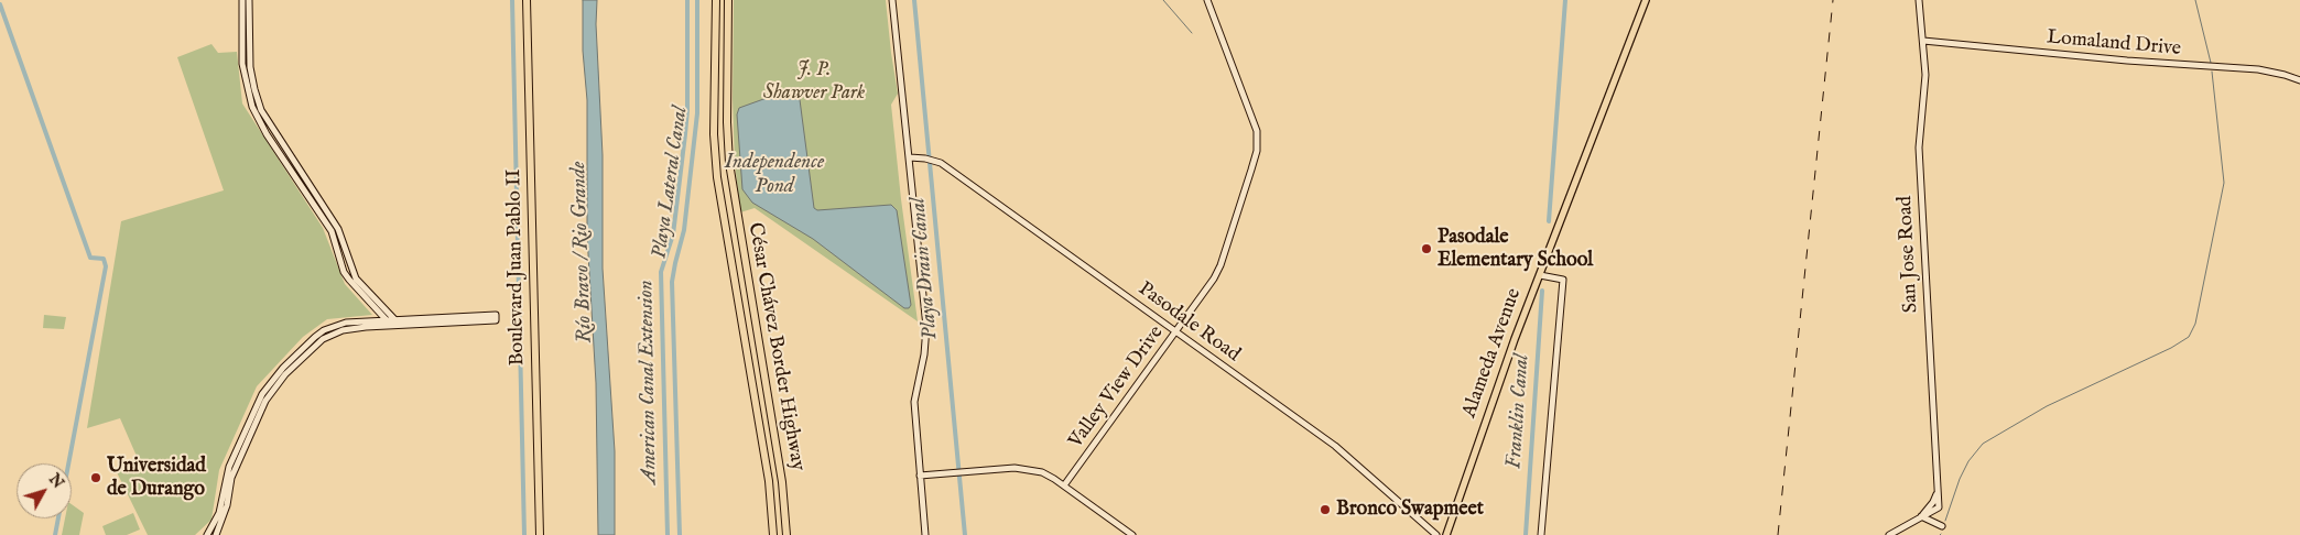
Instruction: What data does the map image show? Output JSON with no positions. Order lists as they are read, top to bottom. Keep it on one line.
{"streets":{"highway":["Boulevard Juan Pablo II","César Chávez Border Highway"],"main road":["Alameda Avenue"],"street":["Lomaland Drive","San Jose Road","Pasodale Road","Valley View Drive"]},"crossings":[["Lomaland Drive","San Jose Road"],["Pasodale Road","Valley View Drive"]],"water":["Independence Pond","Playa Lateral Canal","Río Bravo / Rio Grande","Playa Drain Canal","American Canal Extension","Franklin Canal"],"parks":["J. P. Shawver Park"],"places":["Pasodale Elementary School","Universidad de Durango","Bronco Swapmeet"],"north":"top right"}
